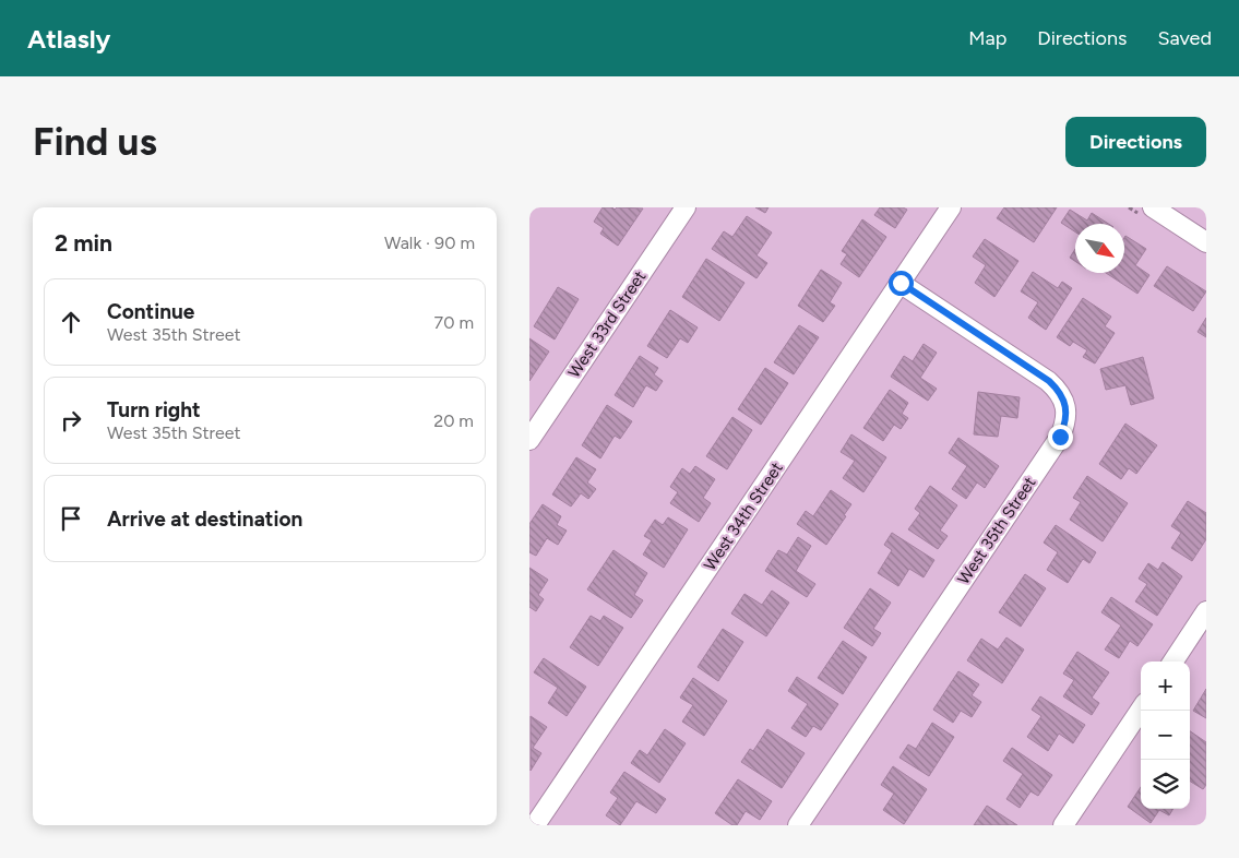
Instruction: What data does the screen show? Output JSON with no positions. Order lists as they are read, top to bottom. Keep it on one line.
{"streets":{"street":["West 33rd Street","West 34th Street","West 35th Street"]},"crossings":[["West 34th Street","West 35th Street"]],"north":"bottom right","page":{"header":"Atlasly","nav":["Map","Directions","Saved"],"buttons":"Directions","title":"Find us","heading":["2 min","Walk · 90 m"],"list":[["Continue","West 35th Street","70 m"],["Turn right","West 35th Street","20 m"],"Arrive at destination"],"map_buttons":["+","−"]}}
